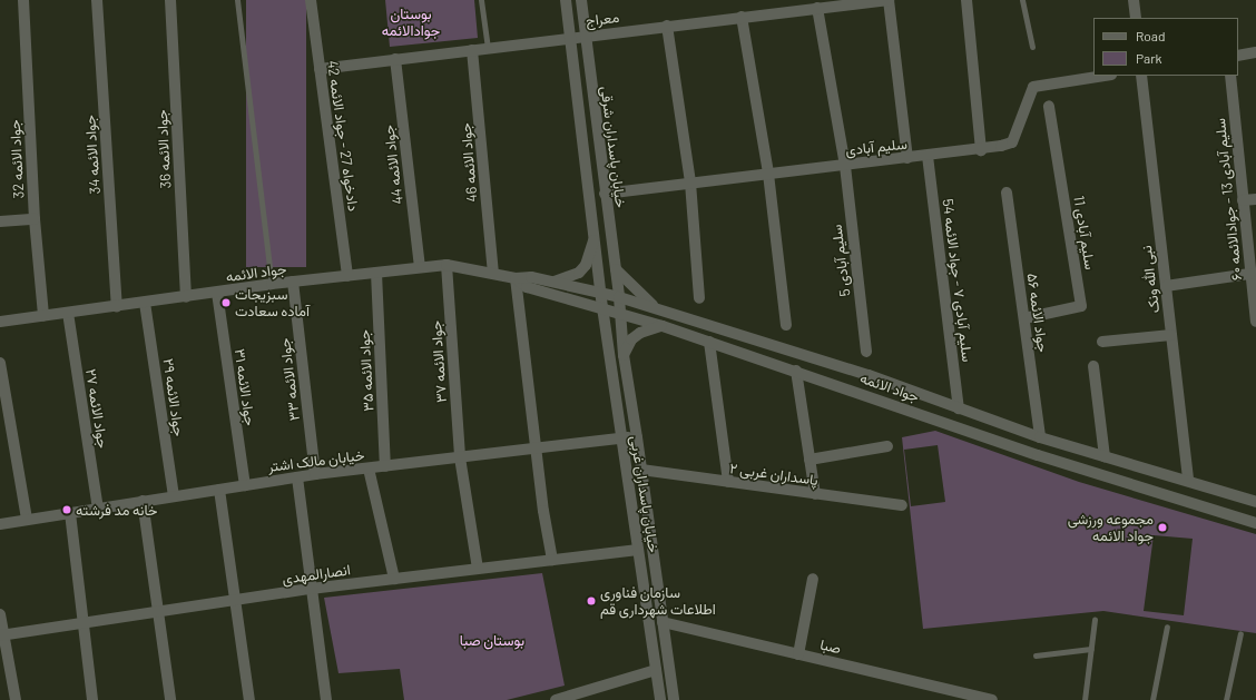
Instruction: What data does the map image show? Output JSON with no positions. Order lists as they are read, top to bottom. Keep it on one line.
{"streets":{"street":["معراج","دادخواه 27 - جواد الائمه 42","خیابان پاسداران شرقی","سلیم آبادی","جواد الائمه 36","جواد الائمه 34","جواد الائمه 32","جواد الائمه 46","جواد الائمه 44","سلیم آبادی 13 - جوادالائمه ۶۰","سلیم آبادی 11","سلیم آبادی 5","جواد الائمه","نبی الله ونک","سلیم آبادی ۷ - جواد الائمه 54","جواد الائمه ۵۶","جواد الائمه ۳۷","جواد الائمه ۳۵","جواد الائمه ۳۳","جواد الائمه ۳۱","جواد الائمه ۲۹","جواد الائمه ۲۷","خیابان مالک اشتر","پاسداران غربی ۲","خیابان پاسداران غربی","انصارالمهدی","صبا"]},"crossings":[["معراج","دادخواه 27 - جواد الائمه 42"],["معراج","خیابان پاسداران شرقی"],["معراج","جواد الائمه 46"],["معراج","جواد الائمه 44"],["معراج","سلیم آبادی 5"],["دادخواه 27 - جواد الائمه 42","جواد الائمه"],["خیابان پاسداران شرقی","سلیم آبادی"],["خیابان پاسداران شرقی","جواد الائمه"],["خیابان پاسداران شرقی","خیابان پاسداران غربی"],["سلیم آبادی","سلیم آبادی 5"],["سلیم آبادی","سلیم آبادی ۷ - جواد الائمه 54"],["جواد الائمه 36","جواد الائمه"],["جواد الائمه 34","جواد الائمه"],["جواد الائمه 32","جواد الائمه"],["جواد الائمه 46","جواد الائمه"],["جواد الائمه 44","جواد الائمه"],["سلیم آبادی 11","جواد الائمه ۵۶"],["جواد الائمه","نبی الله ونک"],["جواد الائمه","سلیم آبادی ۷ - جواد الائمه 54"],["جواد الائمه","جواد الائمه ۵۶"],["جواد الائمه","جواد الائمه ۳۷"],["جواد الائمه","جواد الائمه ۳۵"],["جواد الائمه","جواد الائمه ۳۳"],["جواد الائمه","جواد الائمه ۳۱"],["جواد الائمه","جواد الائمه ۲۹"],["جواد الائمه","جواد الائمه ۲۷"],["جواد الائمه","خیابان پاسداران غربی"],["جواد الائمه ۳۷","خیابان مالک اشتر"],["جواد الائمه ۳۷","انصارالمهدی"],["جواد الائمه ۳۵","خیابان مالک اشتر"],["جواد الائمه ۳۳","خیابان مالک اشتر"],["جواد الائمه ۳۱","خیابان مالک اشتر"],["جواد الائمه ۲۹","خیابان مالک اشتر"],["جواد الائمه ۲۷","خیابان مالک اشتر"],["خیابان مالک اشتر","خیابان پاسداران غربی"],["پاسداران غربی ۲","خیابان پاسداران غربی"],["خیابان پاسداران غربی","انصارالمهدی"],["خیابان پاسداران غربی","صبا"]],"parks":["بوستان جوادالائمه","بوستان صبا"],"places":["سبزیجات آماده سعادت","خانه مد فرشته","مجموعه ورزشی جواد الائمه","سازمان فناوری اطلاعات شهرداری قم"],"legend":["Road","Park"]}
